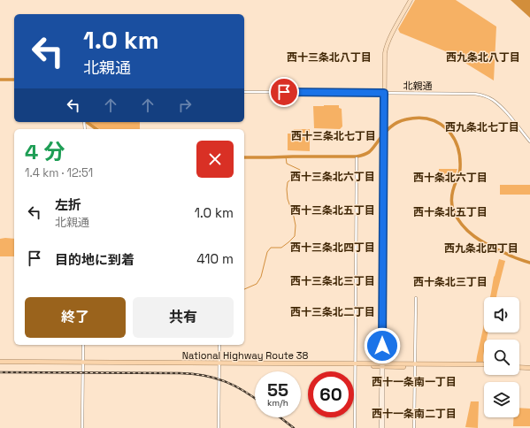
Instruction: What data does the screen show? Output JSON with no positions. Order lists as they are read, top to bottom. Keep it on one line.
{"streets":{"highway":["National Highway Route 38"],"street":["北親通"]},"districts":["西十三条北八丁目","西九条北八丁目","西九条北七丁目","西十三条北七丁目","西十三条北六丁目","西十条北六丁目","西十三条北五丁目","西十条北五丁目","西十三条北四丁目","西九条北四丁目","西十三条北三丁目","西十条北三丁目","西十三条北二丁目","西十一条南一丁目","西十一条南二丁目"],"page":{"turn":["1.0 km","北親通"],"heading":["4 分","1.4 km · 12:51"],"list":[{"name":"左折","note":"北親通","value":"1.0 km"},{"name":"目的地に到着","value":"410 m"}],"buttons":["終了","共有"],"speed":"55 km/h","limit":"60"}}
